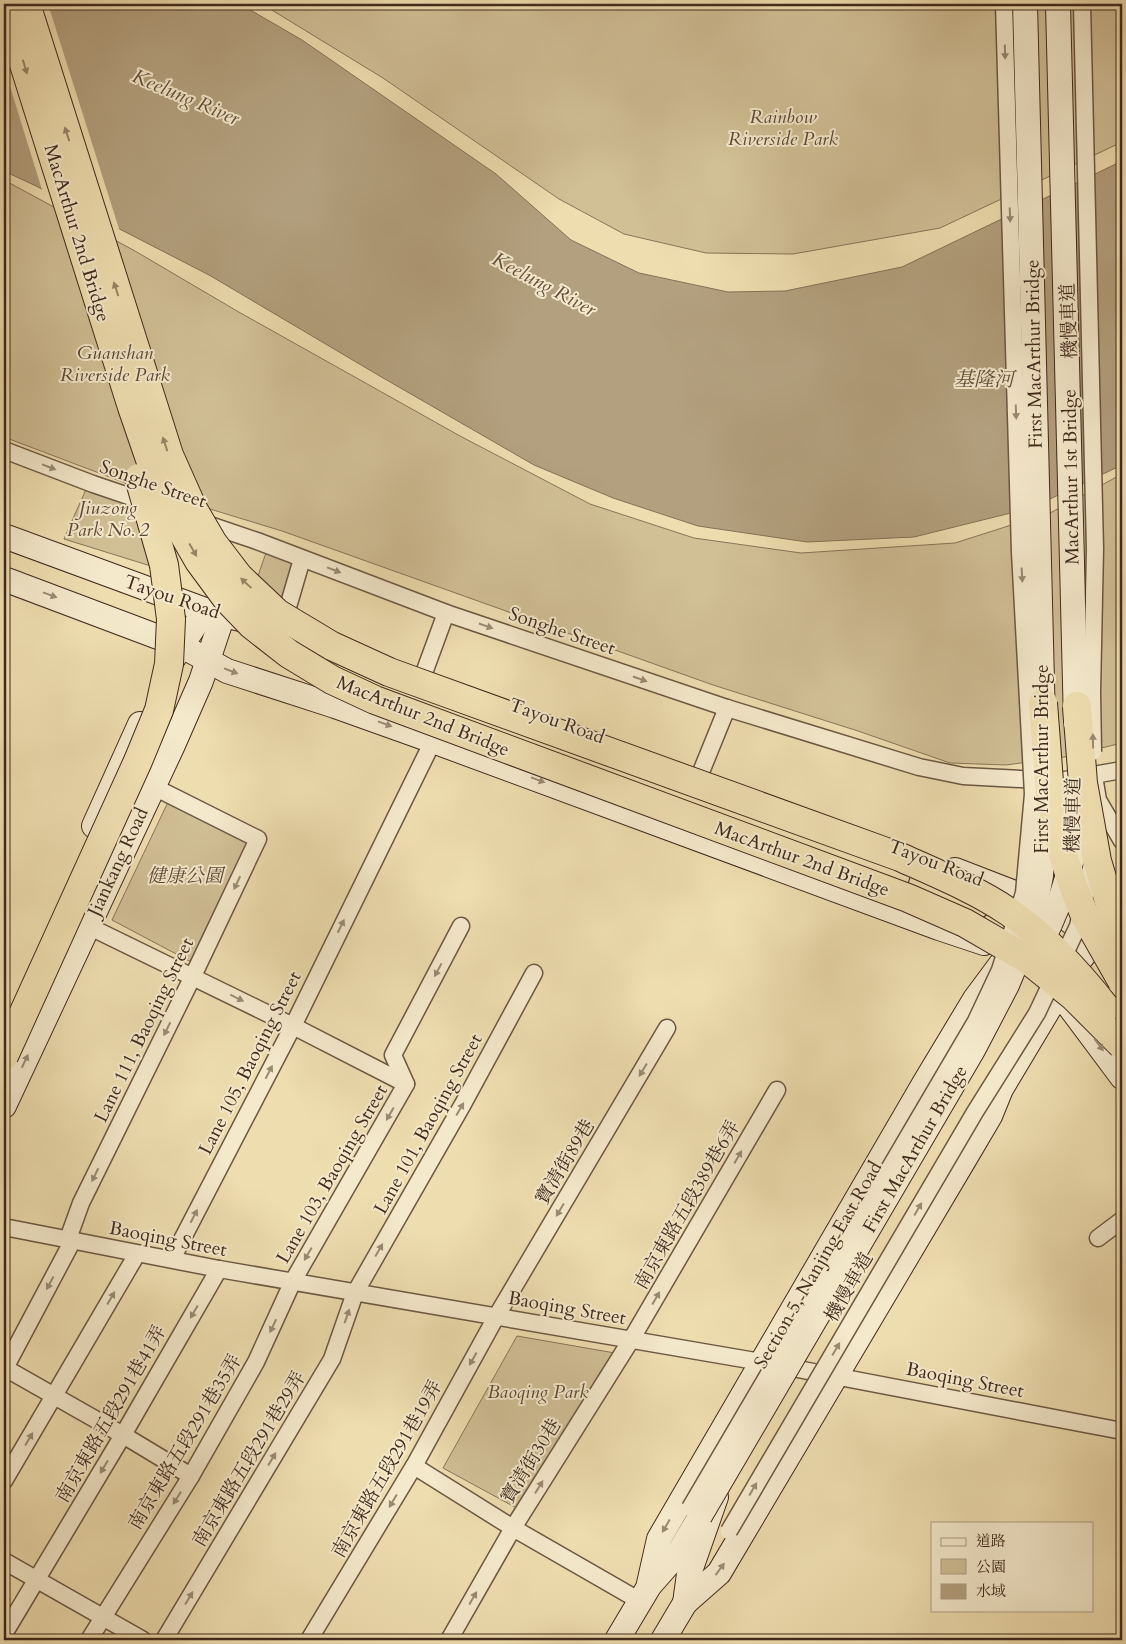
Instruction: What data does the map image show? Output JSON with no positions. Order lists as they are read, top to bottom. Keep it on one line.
{"streets":{"highway":["MacArthur 2nd Bridge","MacArthur 1st Bridge"],"main road":["First MacArthur Bridge","Tayou Road","Jiankang Road","Section 5, Nanjing East Road"],"street":["機慢車道","Songhe Street","Lane 111, Baoqing Street","Lane 105, Baoqing Street","Lane 101, Baoqing Street","寶清街89巷","Lane 103, Baoqing Street","南京東路五段389巷6弄","Baoqing Street","南京東路五段291巷41弄","南京東路五段291巷35弄","南京東路五段291巷29弄","寶清街30巷","南京東路五段291巷19弄"]},"crossings":[["MacArthur 2nd Bridge","Tayou Road"],["機慢車道","First MacArthur Bridge"],["First MacArthur Bridge","MacArthur 1st Bridge"],["Tayou Road","Jiankang Road"],["Tayou Road","Section 5, Nanjing East Road"],["Jiankang Road","Lane 111, Baoqing Street"],["Lane 111, Baoqing Street","Baoqing Street"],["Lane 105, Baoqing Street","Baoqing Street"],["Lane 101, Baoqing Street","Baoqing Street"],["Lane 101, Baoqing Street","南京東路五段291巷29弄"],["寶清街89巷","Baoqing Street"],["寶清街89巷","南京東路五段291巷19弄"],["Lane 103, Baoqing Street","Baoqing Street"],["Lane 103, Baoqing Street","南京東路五段291巷35弄"],["南京東路五段389巷6弄","Baoqing Street"],["南京東路五段389巷6弄","寶清街30巷"],["Baoqing Street","Section 5, Nanjing East Road"],["Baoqing Street","南京東路五段291巷41弄"],["Baoqing Street","南京東路五段291巷35弄"],["Baoqing Street","南京東路五段291巷29弄"],["Baoqing Street","寶清街30巷"],["Baoqing Street","南京東路五段291巷19弄"]],"one_way":["Songhe Street","Lane 111, Baoqing Street","Lane 105, Baoqing Street","Lane 101, Baoqing Street","寶清街89巷","Lane 103, Baoqing Street","南京東路五段389巷6弄","南京東路五段291巷35弄","南京東路五段291巷29弄","寶清街30巷","南京東路五段291巷19弄"],"water":["Keelung River","基隆河"],"parks":["Rainbow Riverside Park","Guanshan Riverside Park","Jiuzong Park No. 2","健康公園","Baoqing Park"],"legend":["道路","公園","水域"]}
